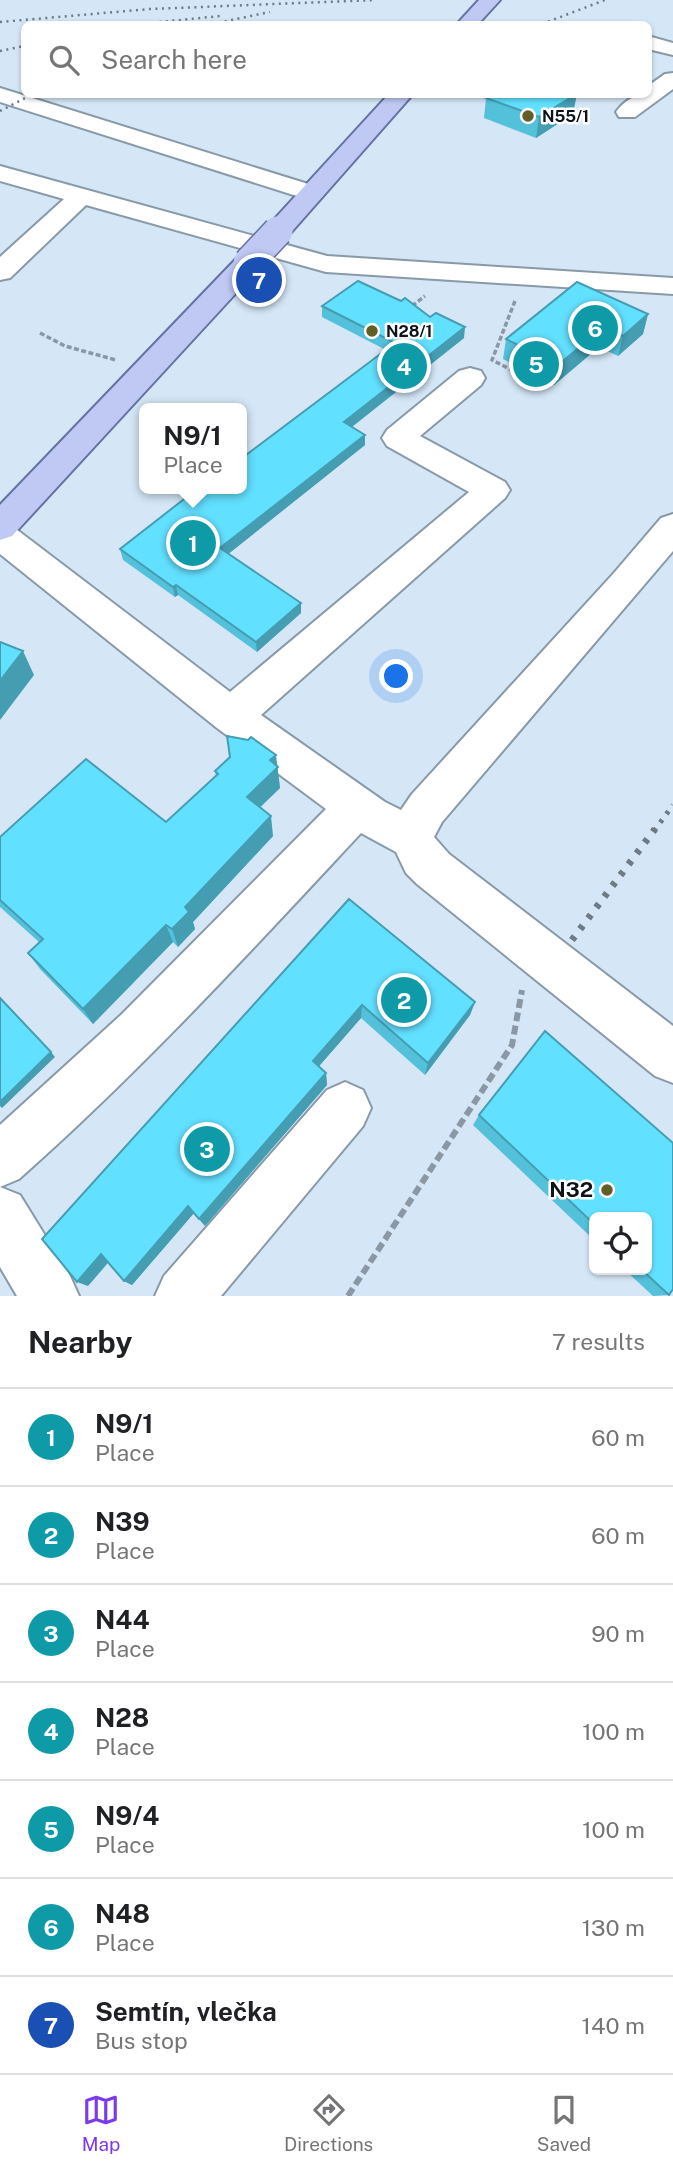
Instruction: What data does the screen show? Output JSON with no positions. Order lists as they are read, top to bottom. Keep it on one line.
{"places":["N55/1","N28/1","N32"],"page":{"search":"Search here","pins":["7","6","5","4","1","2","3"],"popup":["N9/1","Place"],"heading":["Nearby","7 results"],"list":[{"mark":"1","name":"N9/1","note":"Place","value":"60 m"},{"mark":"2","name":"N39","note":"Place","value":"60 m"},{"mark":"3","name":"N44","note":"Place","value":"90 m"},{"mark":"4","name":"N28","note":"Place","value":"100 m"},{"mark":"5","name":"N9/4","note":"Place","value":"100 m"},{"mark":"6","name":"N48","note":"Place","value":"130 m"},{"mark":"7","name":"Semtín, vlečka","note":"Bus stop","value":"140 m"}],"nav":["Map","Directions","Saved"]}}
